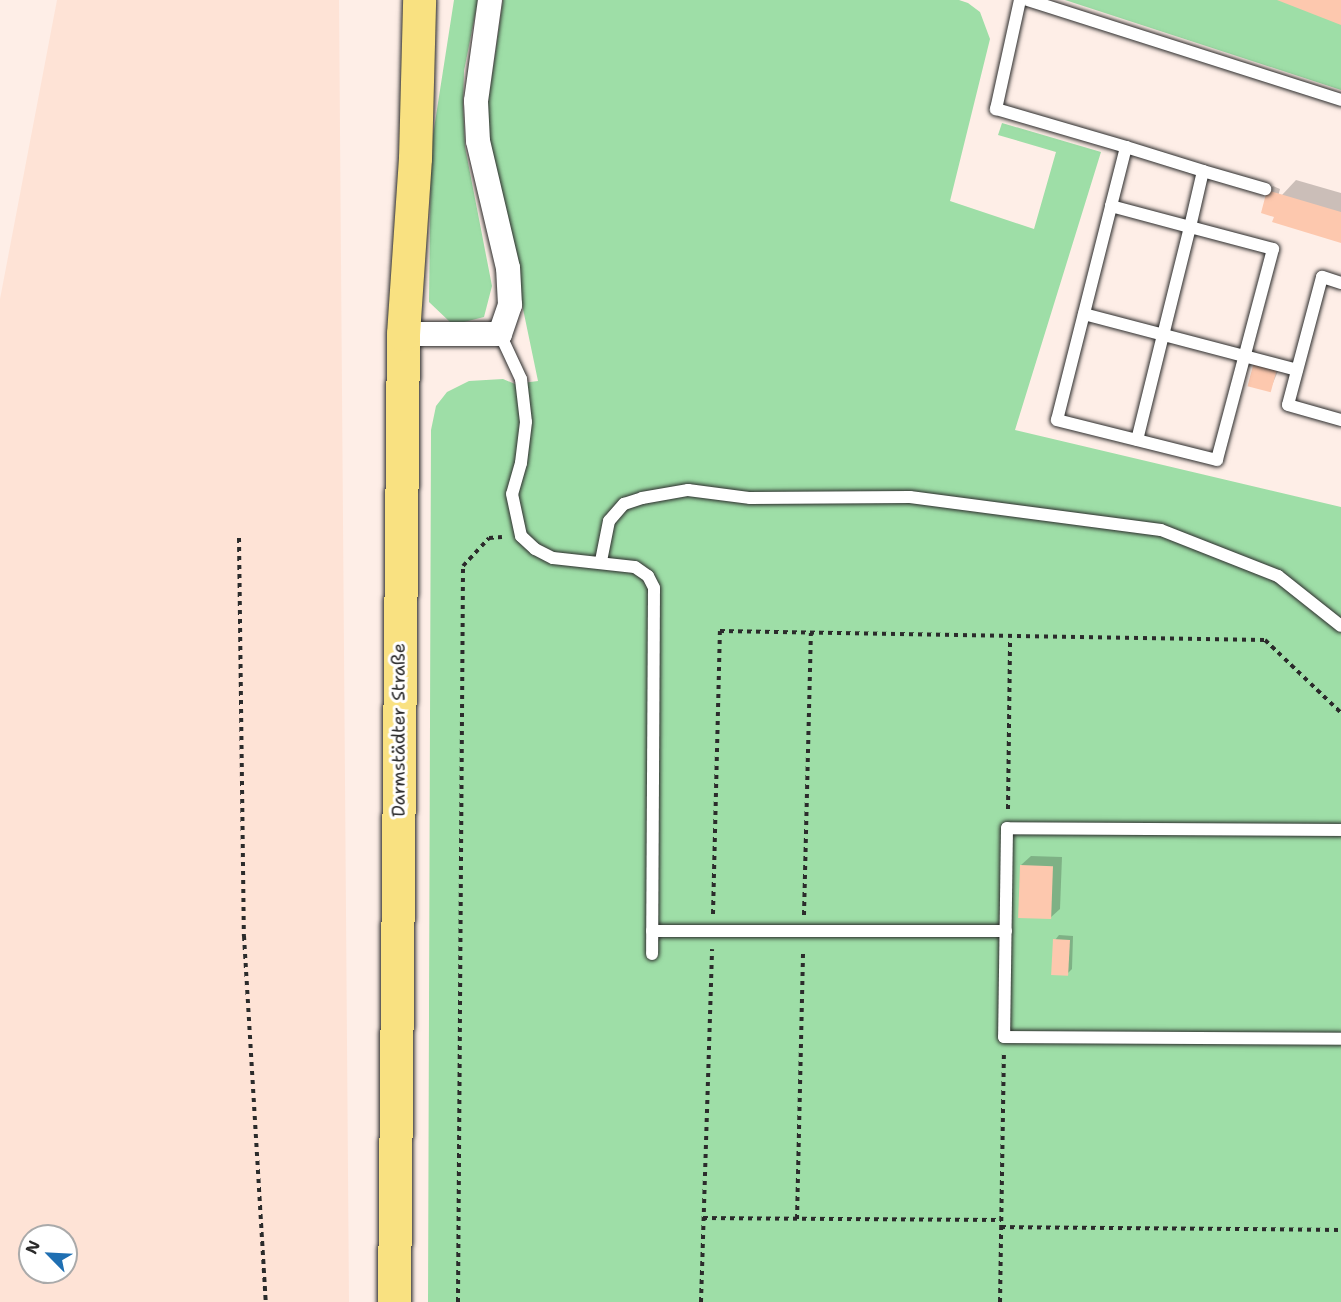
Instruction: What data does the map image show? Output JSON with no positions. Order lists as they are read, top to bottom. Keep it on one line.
{"streets":{"main road":["Darmstädter Straße"]},"north":"top left"}
